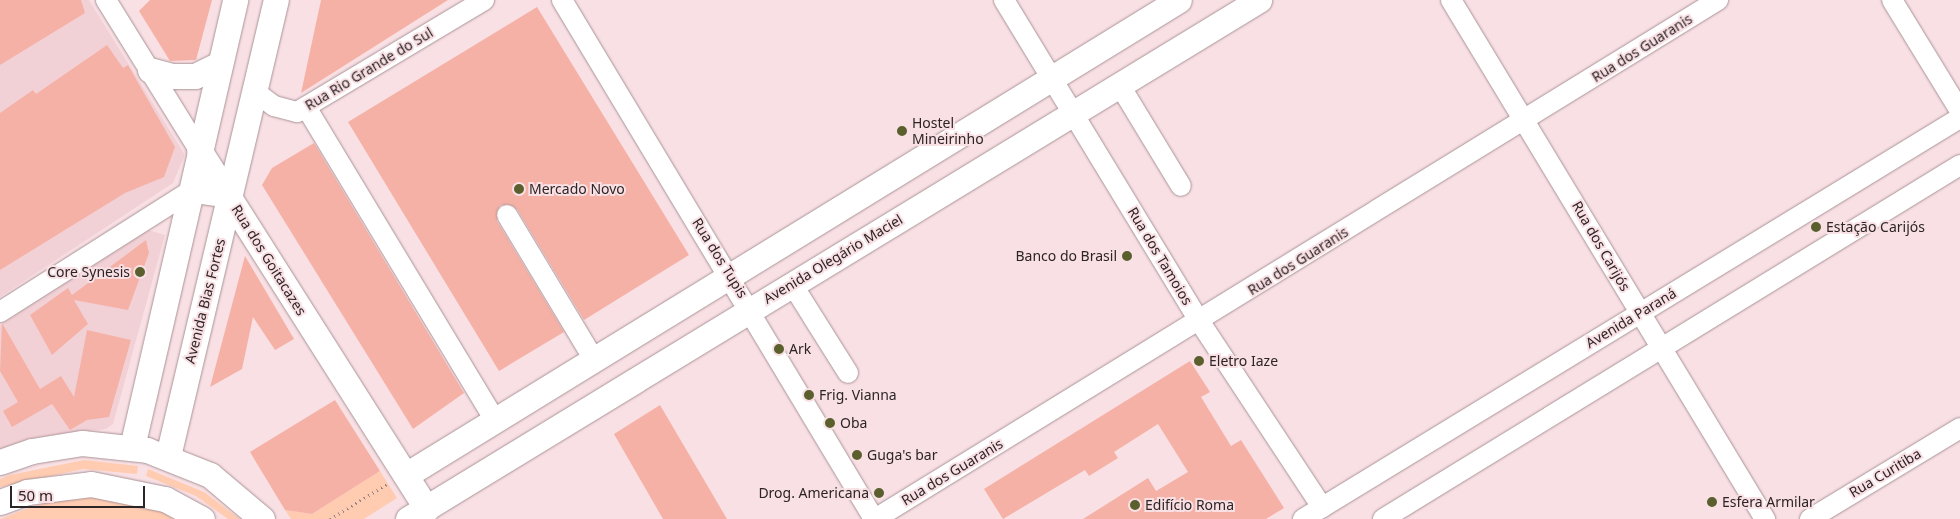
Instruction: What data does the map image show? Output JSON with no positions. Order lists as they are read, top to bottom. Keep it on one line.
{"streets":{"main road":["Avenida Olegário Maciel","Rua dos Goitacazes","Avenida Bias Fortes"],"street":["Rua dos Guaranis","Rua Rio Grande do Sul","Rua dos Carijós","Rua dos Tamoios","Rua dos Tupis","Avenida Paraná","Rua Curitiba"]},"crossings":[["Rua dos Guaranis","Rua dos Carijós"],["Rua dos Guaranis","Rua dos Tamoios"],["Rua dos Guaranis","Rua dos Tupis"],["Rua Rio Grande do Sul","Avenida Bias Fortes"],["Rua dos Carijós","Avenida Paraná"],["Rua dos Tamoios","Avenida Olegário Maciel"],["Rua dos Tamoios","Avenida Paraná"],["Rua dos Tupis","Avenida Olegário Maciel"],["Avenida Olegário Maciel","Rua dos Goitacazes"],["Rua dos Goitacazes","Avenida Bias Fortes"]],"places":["Hostel Mineirinho","Mercado Novo","Estação Carijós","Banco do Brasil","Core Synesis","Ark","Eletro Iaze","Frig. Vianna","Oba","Guga's bar","Drog. Americana","Esfera Armilar","Edifício Roma"],"scale_bar":"50 m"}
